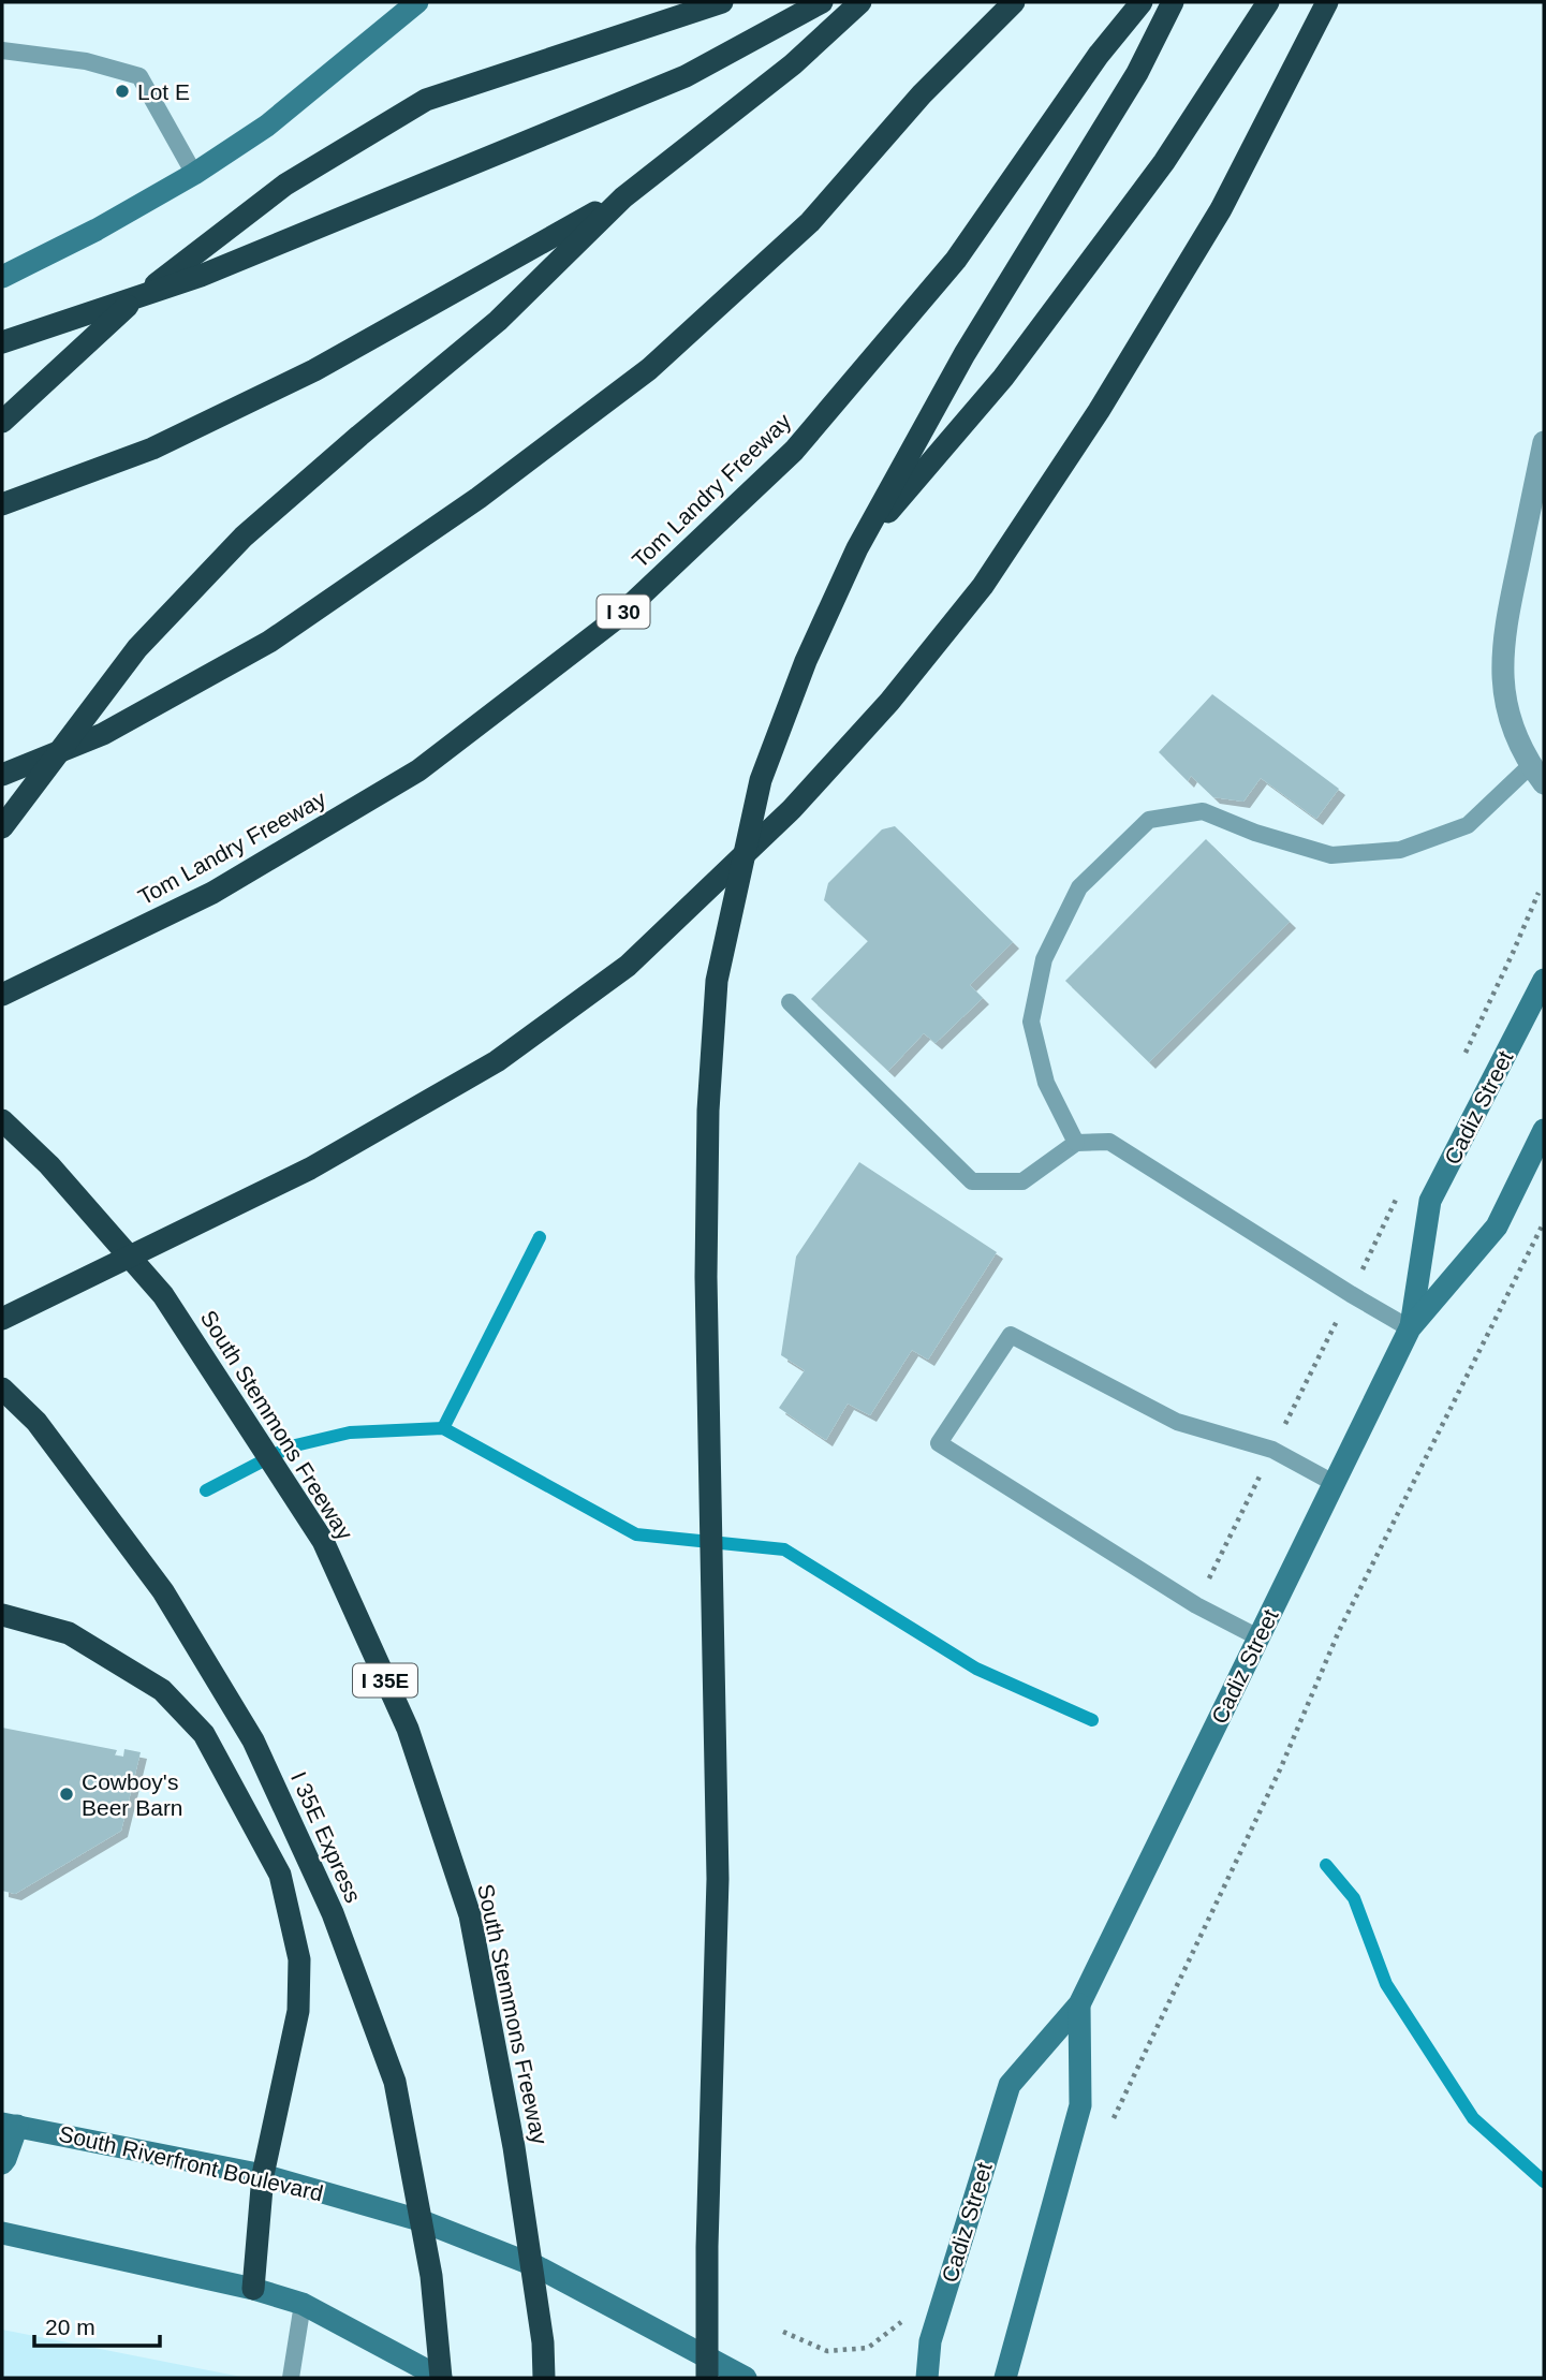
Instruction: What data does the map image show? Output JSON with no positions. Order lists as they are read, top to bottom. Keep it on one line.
{"streets":{"highway":["Tom Landry Freeway","I 30","South Stemmons Freeway","I 35E","I 35E Express"],"main road":["Cadiz Street","South Riverfront Boulevard"]},"places":["Lot E","Cowboy's Beer Barn"],"scale_bar":"20 m"}
